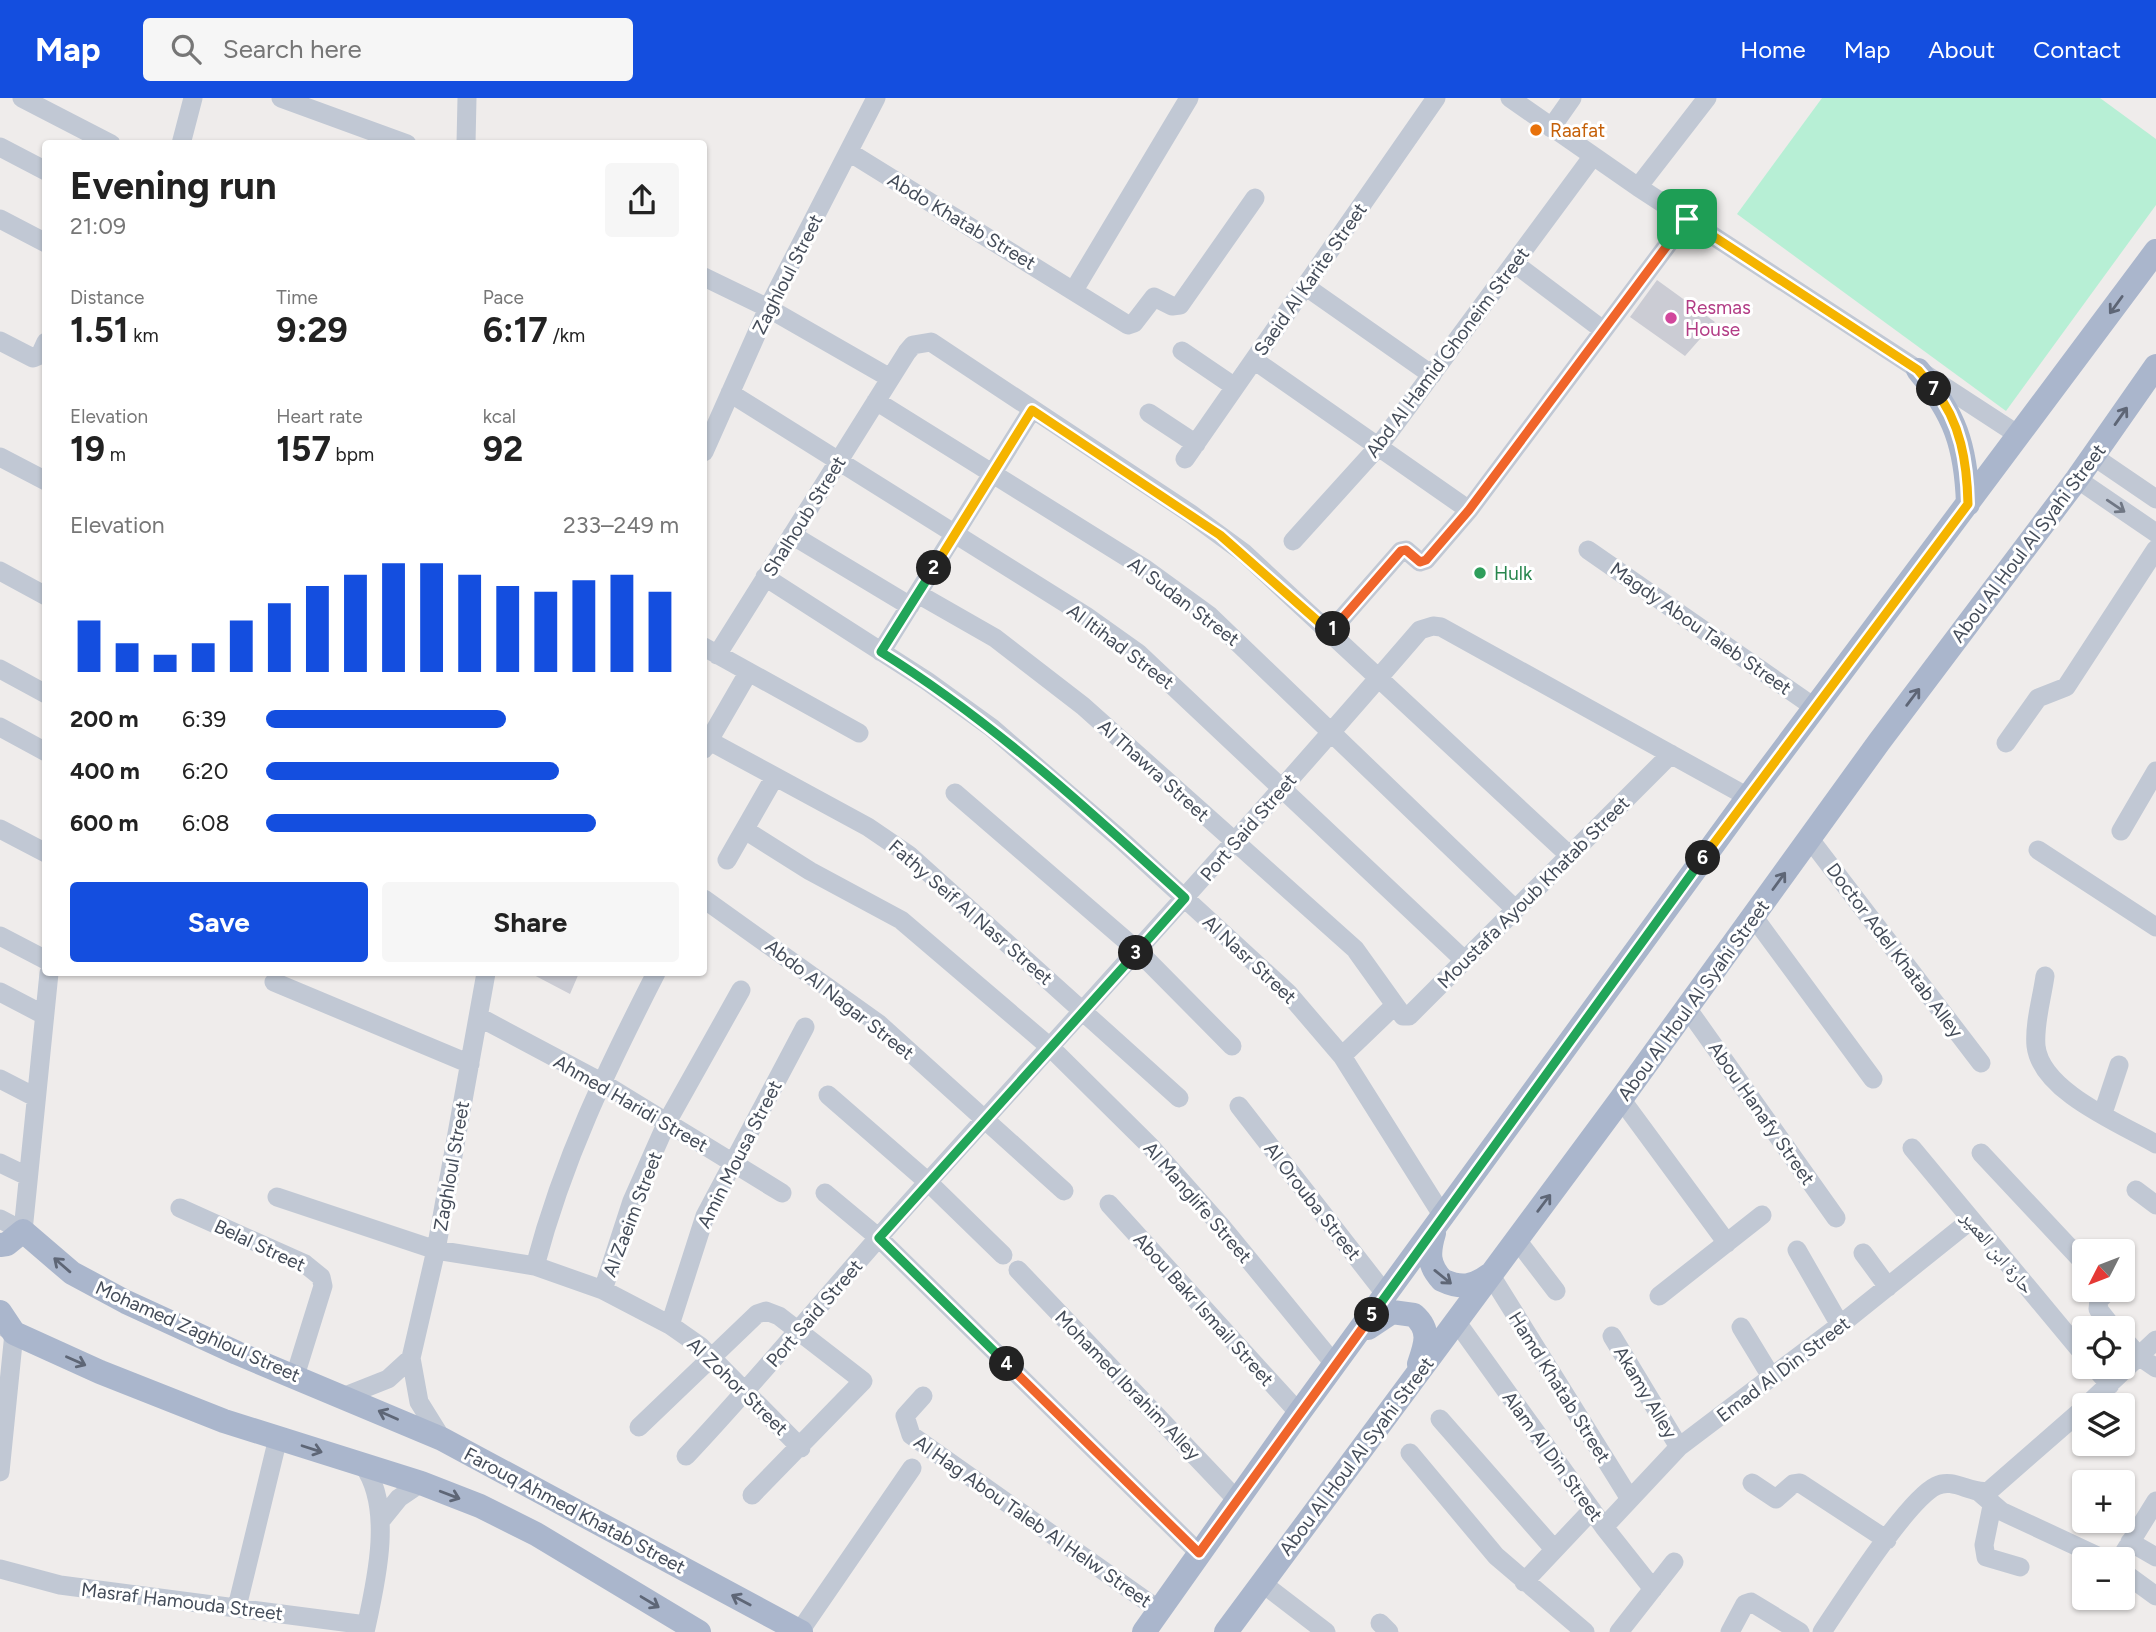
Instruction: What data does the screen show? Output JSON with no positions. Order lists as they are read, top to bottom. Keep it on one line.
{"streets":{"main road":["Abou Al Houl Al Syahi Street","Mohamed Zaghloul Street","Farouq Ahmed Khatab Street"],"street":["Abdo Khatab Street","Zaghloul Street","Saeid Al Karite Street","Abd Al Hamid Ghoneim Street","Shalhoub Street","Al Sudan Street","Magdy Abou Taleb Street","Al Itihad Street","Al Thawra Street","Port Said Street","Moustafa Ayoub Khatab Street","Fathy Seif Al Nasr Street","Doctor Adel Khatab Alley","Al Nasr Street","Abdo Al Nagar Street","Ahmed Haridi Street","Abou Hanafy Street","Amin Mousa Street","Al Orouba Street","Al Manglife Street","Al Zaeim Street","Belal Street","حارة ابن العمير","Abou Bakr Ismail Street","Emad Al Din Street","Mohamed Ibrahim Alley","Al Zohor Street","Hamd Khatab Street","Akamy Alley","Alam Al Din Street","Al Hag Abou Taleb Al Helw Street","Masraf Hamouda Street"]},"crossings":[["Abdo Khatab Street","Zaghloul Street"],["Zaghloul Street","Al Itihad Street"],["Zaghloul Street","Ahmed Haridi Street"],["Zaghloul Street","Al Zohor Street"],["Zaghloul Street","Farouq Ahmed Khatab Street"],["Shalhoub Street","Al Sudan Street"],["Shalhoub Street","Al Itihad Street"],["Shalhoub Street","Al Thawra Street"],["Shalhoub Street","Port Said Street"],["Shalhoub Street","Moustafa Ayoub Khatab Street"],["Shalhoub Street","Al Nasr Street"],["Abou Al Houl Al Syahi Street","Doctor Adel Khatab Alley"],["Abou Al Houl Al Syahi Street","Abou Hanafy Street"],["Abou Al Houl Al Syahi Street","Hamd Khatab Street"],["Abou Al Houl Al Syahi Street","Alam Al Din Street"],["Al Sudan Street","Port Said Street"],["Al Sudan Street","Moustafa Ayoub Khatab Street"],["Al Itihad Street","Port Said Street"],["Al Itihad Street","Moustafa Ayoub Khatab Street"],["Al Thawra Street","Port Said Street"],["Al Thawra Street","Moustafa Ayoub Khatab Street"],["Port Said Street","Moustafa Ayoub Khatab Street"],["Port Said Street","Fathy Seif Al Nasr Street"],["Port Said Street","Al Nasr Street"],["Port Said Street","Abdo Al Nagar Street"],["Port Said Street","Al Manglife Street"],["Port Said Street","Al Zohor Street"],["Ahmed Haridi Street","Amin Mousa Street"],["Ahmed Haridi Street","Al Zaeim Street"],["Amin Mousa Street","Al Zohor Street"],["Al Zaeim Street","Al Zohor Street"],["Belal Street","Mohamed Zaghloul Street"],["حارة ابن العمير","Emad Al Din Street"],["Mohamed Zaghloul Street","Farouq Ahmed Khatab Street"],["Emad Al Din Street","Hamd Khatab Street"],["Emad Al Din Street","Akamy Alley"],["Emad Al Din Street","Alam Al Din Street"],["Farouq Ahmed Khatab Street","Al Hag Abou Taleb Al Helw Street"]],"one_way":["Mohamed Zaghloul Street"],"places":["Raafat","Resmas House","Hulk"],"north":"bottom left","page":{"header":"Map","search":"Search here","nav":["Home","Map","About","Contact"],"heading":["Evening run","21:09"],"stats":[["Distance","1.51 km"],["Time","9:29"],["Pace","6:17 /km"],["Elevation","19 m"],["Heart rate","157 bpm"],["kcal","92"]],"pins":["7","2","1","6","3","5","4"],"chart":["Elevation","233–249 m"],"list":[{"name":"200 m","note":"6:39"},{"name":"400 m","note":"6:20"},{"name":"600 m","note":"6:08"}],"buttons":["Save","Share"],"map_buttons":["+","−"]}}
